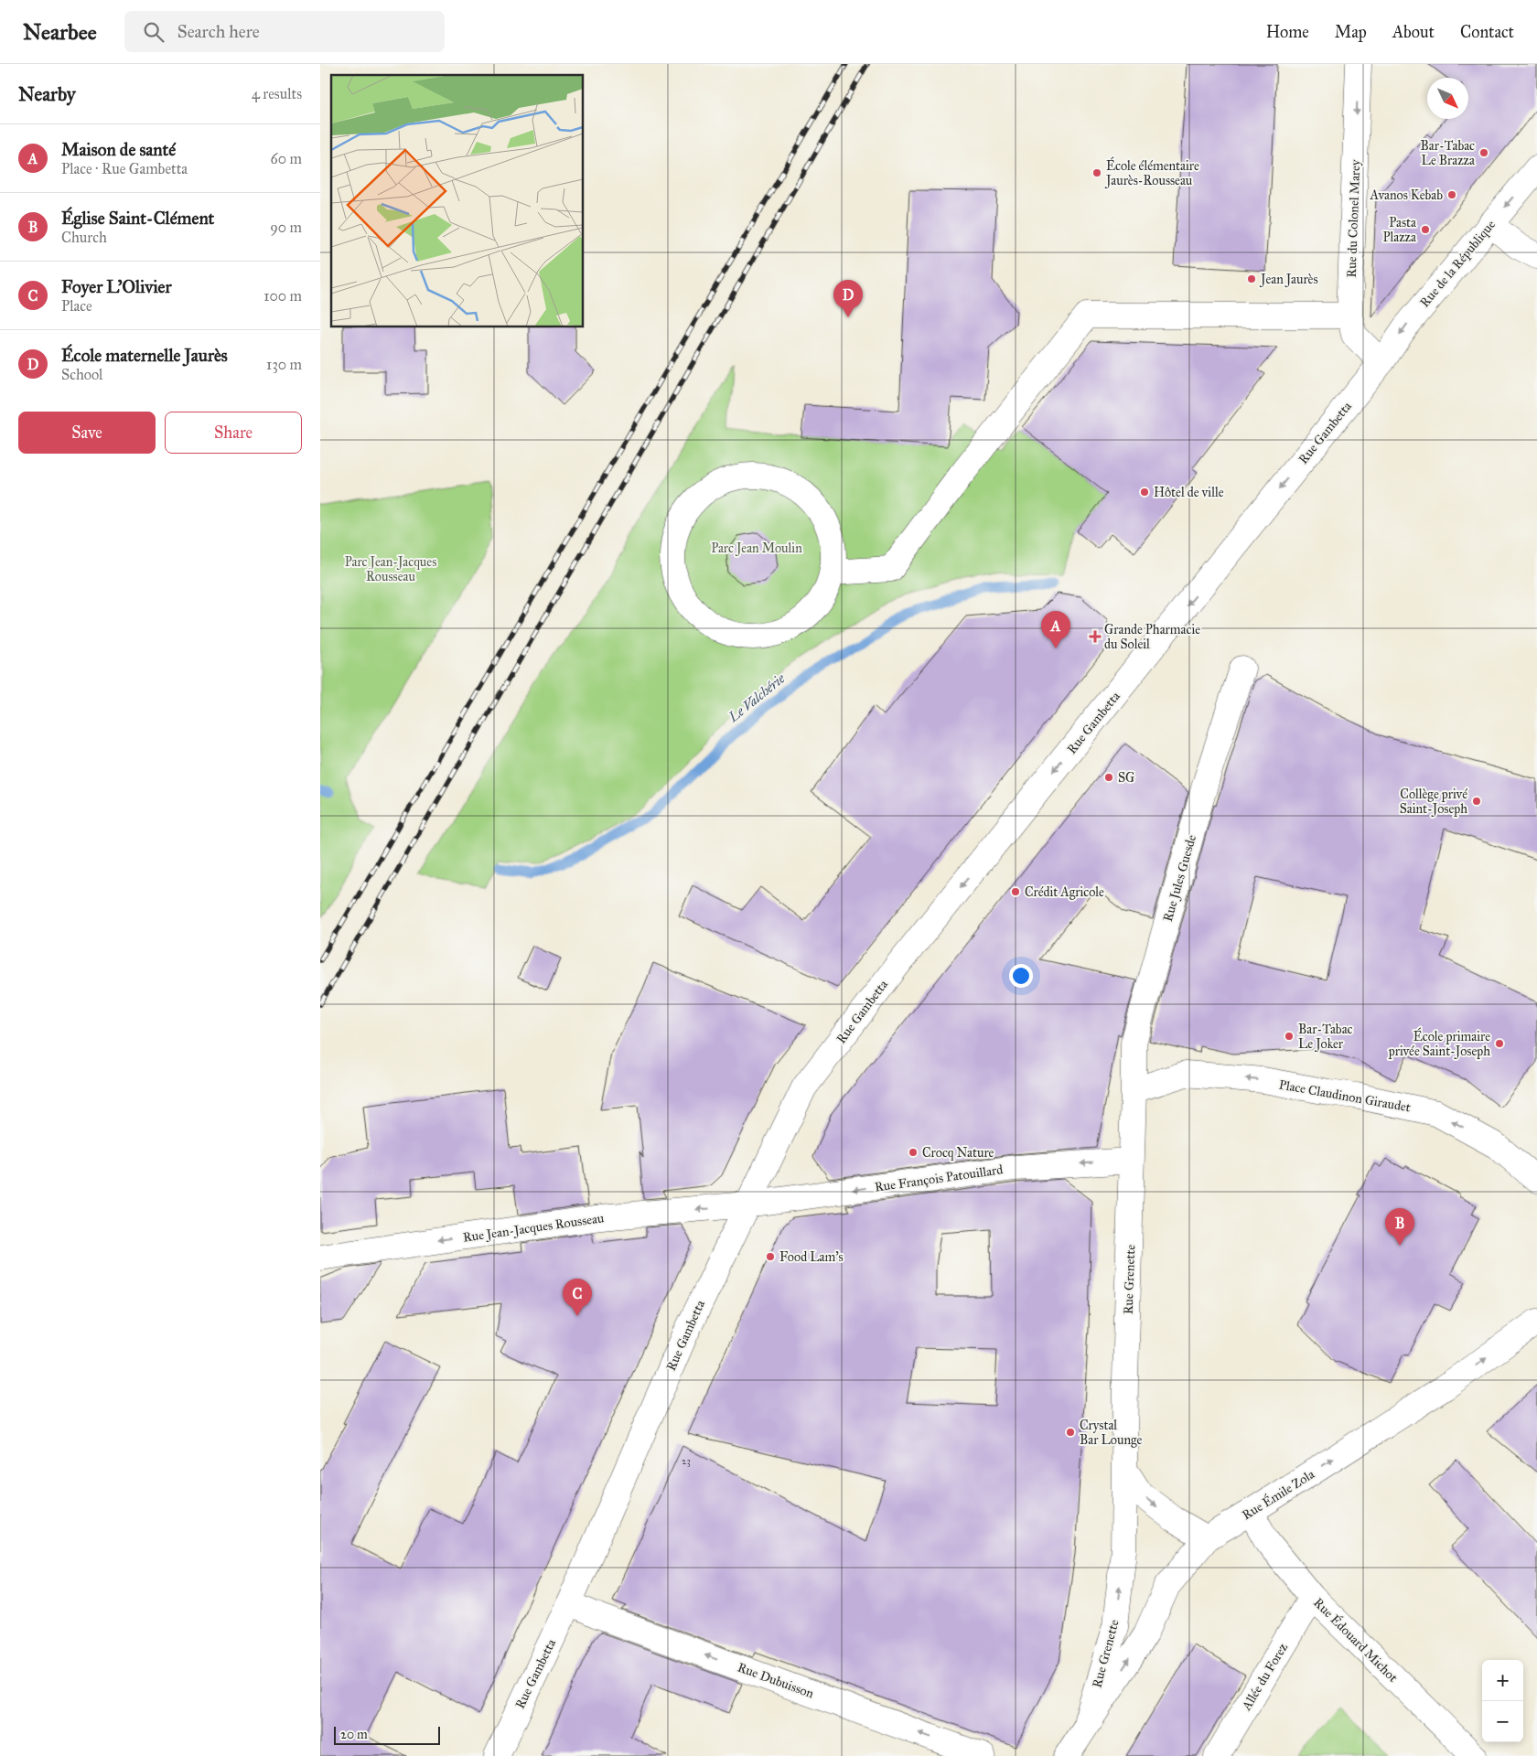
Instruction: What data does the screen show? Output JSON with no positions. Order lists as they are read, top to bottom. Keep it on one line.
{"streets":{"street":["Rue du Colonel Marey","Rue de la République","Rue Gambetta","Rue Jules Guesde","Place Claudinon Giraudet","Rue François Patouillard","Rue Jean-Jacques Rousseau","Rue Grenette","Rue Émile Zola","Rue Édouard Michot","Allée du Forez","Rue Dubuisson"]},"crossings":[["Rue du Colonel Marey","Rue de la République"],["Rue du Colonel Marey","Rue Gambetta"],["Rue de la République","Rue Gambetta"],["Rue Gambetta","Rue François Patouillard"],["Rue Gambetta","Rue Jean-Jacques Rousseau"],["Rue Gambetta","Rue Dubuisson"],["Rue Jules Guesde","Place Claudinon Giraudet"],["Rue Jules Guesde","Rue Grenette"],["Place Claudinon Giraudet","Rue Grenette"],["Rue François Patouillard","Rue Jean-Jacques Rousseau"],["Rue François Patouillard","Rue Grenette"],["Rue Grenette","Rue Émile Zola"],["Rue Émile Zola","Rue Édouard Michot"],["Rue Édouard Michot","Allée du Forez"]],"one_way":["Rue du Colonel Marey","Rue de la République","Rue Gambetta","Place Claudinon Giraudet","Rue François Patouillard","Rue Jean-Jacques Rousseau","Rue Grenette","Rue Émile Zola","Rue Dubuisson"],"water":["Le Valchérie"],"parks":["Parc Jean Moulin","Parc Jean-Jacques Rousseau"],"places":{"other":["Bar-Tabac Le Brazza","École élémentaire Jaurès-Rousseau","Avanos Kebab","Pasta Plazza","Jean Jaurès","Hôtel de ville","SG","Collège privé Saint-Joseph","Crédit Agricole","Bar-Tabac Le Joker","École primaire privée Saint-Joseph","Crocq Nature","Food Lam's","Crystal Bar Lounge"],"health":["Grande Pharmacie du Soleil"]},"house_numbers":["23"],"scale_bar":"20 m","north":"bottom right","page":{"header":"Nearbee","search":"Search here","nav":["Home","Map","About","Contact"],"heading":["Nearby","4 results"],"list":[{"mark":"A","name":"Maison de santé","note":"Place · Rue Gambetta","value":"60 m"},{"mark":"B","name":"Église Saint-Clément","note":"Church","value":"90 m"},{"mark":"C","name":"Foyer L'Olivier","note":"Place","value":"100 m"},{"mark":"D","name":"École maternelle Jaurès","note":"School","value":"130 m"}],"pins":["D","A","B","C"],"buttons":["Save","Share"],"map_buttons":["+","−"],"scale":"20 m"}}
